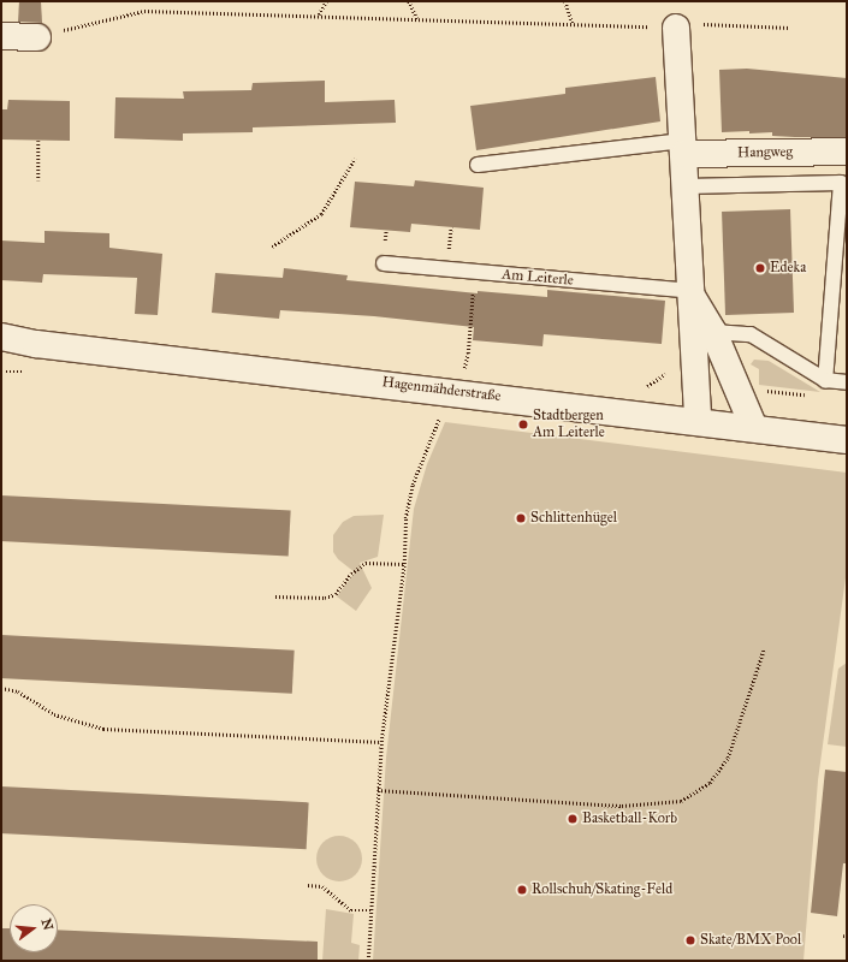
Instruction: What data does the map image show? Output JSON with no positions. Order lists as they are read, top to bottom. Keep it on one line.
{"streets":{"street":["Hangweg","Hagenmähderstraße"],"lane":["Am Leiterle"]},"places":["Edeka","Stadtbergen Am Leiterle","Schlittenhügel","Basketball-Korb","Rollschuh/Skating-Feld","Skate/BMX Pool"],"north":"right"}
